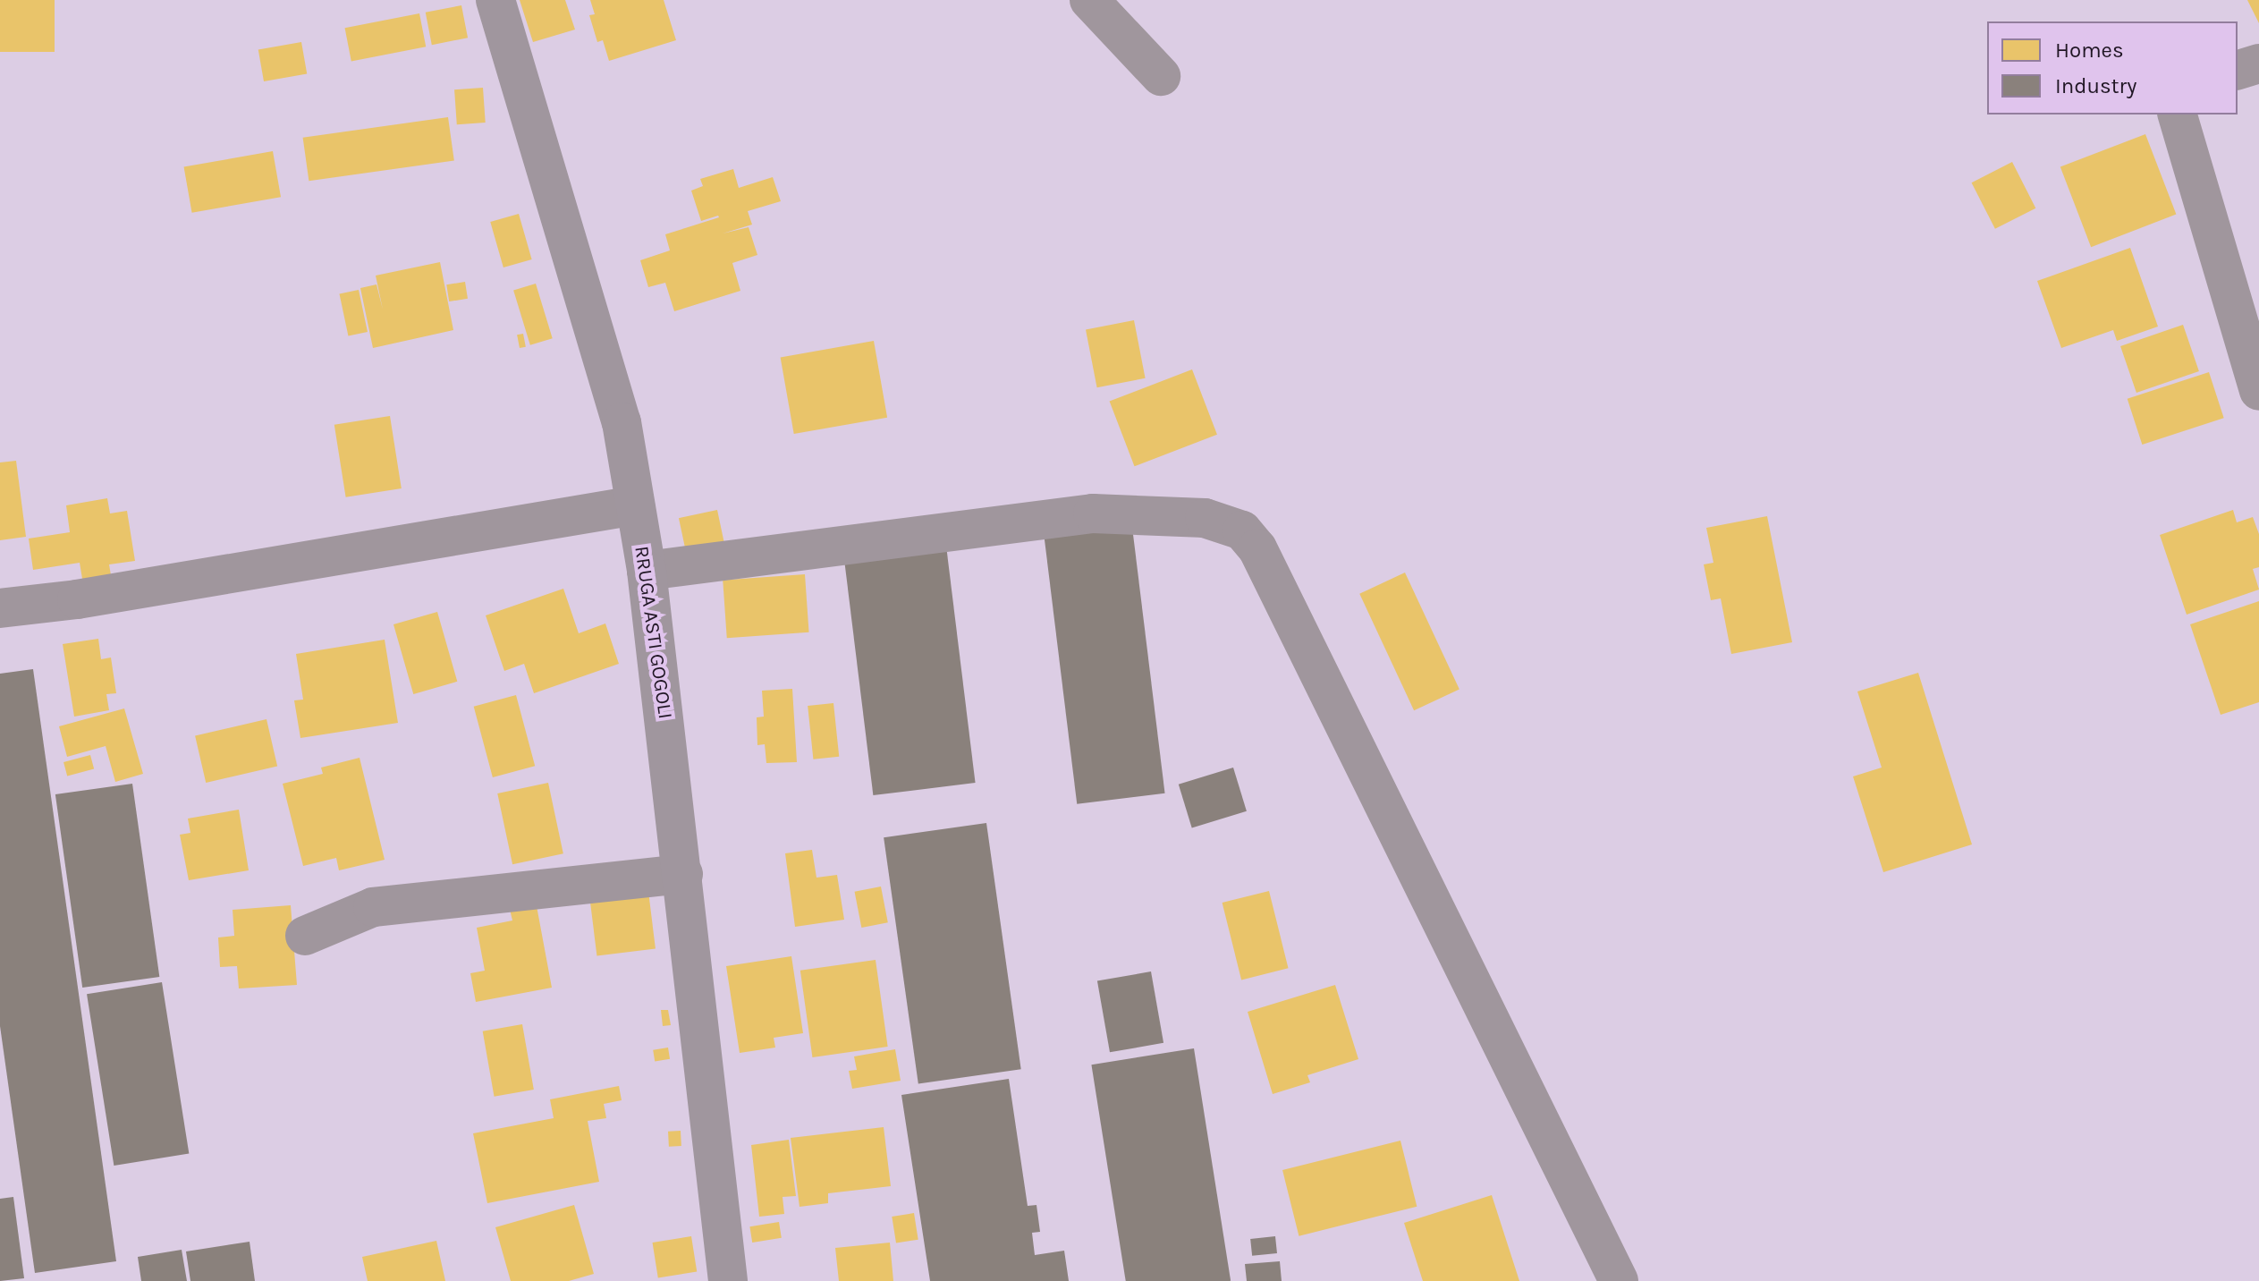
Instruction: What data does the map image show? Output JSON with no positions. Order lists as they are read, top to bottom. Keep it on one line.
{"streets":{"street":["RRUGA ASTI GOGOLI"]},"legend":["Homes","Industry"]}
